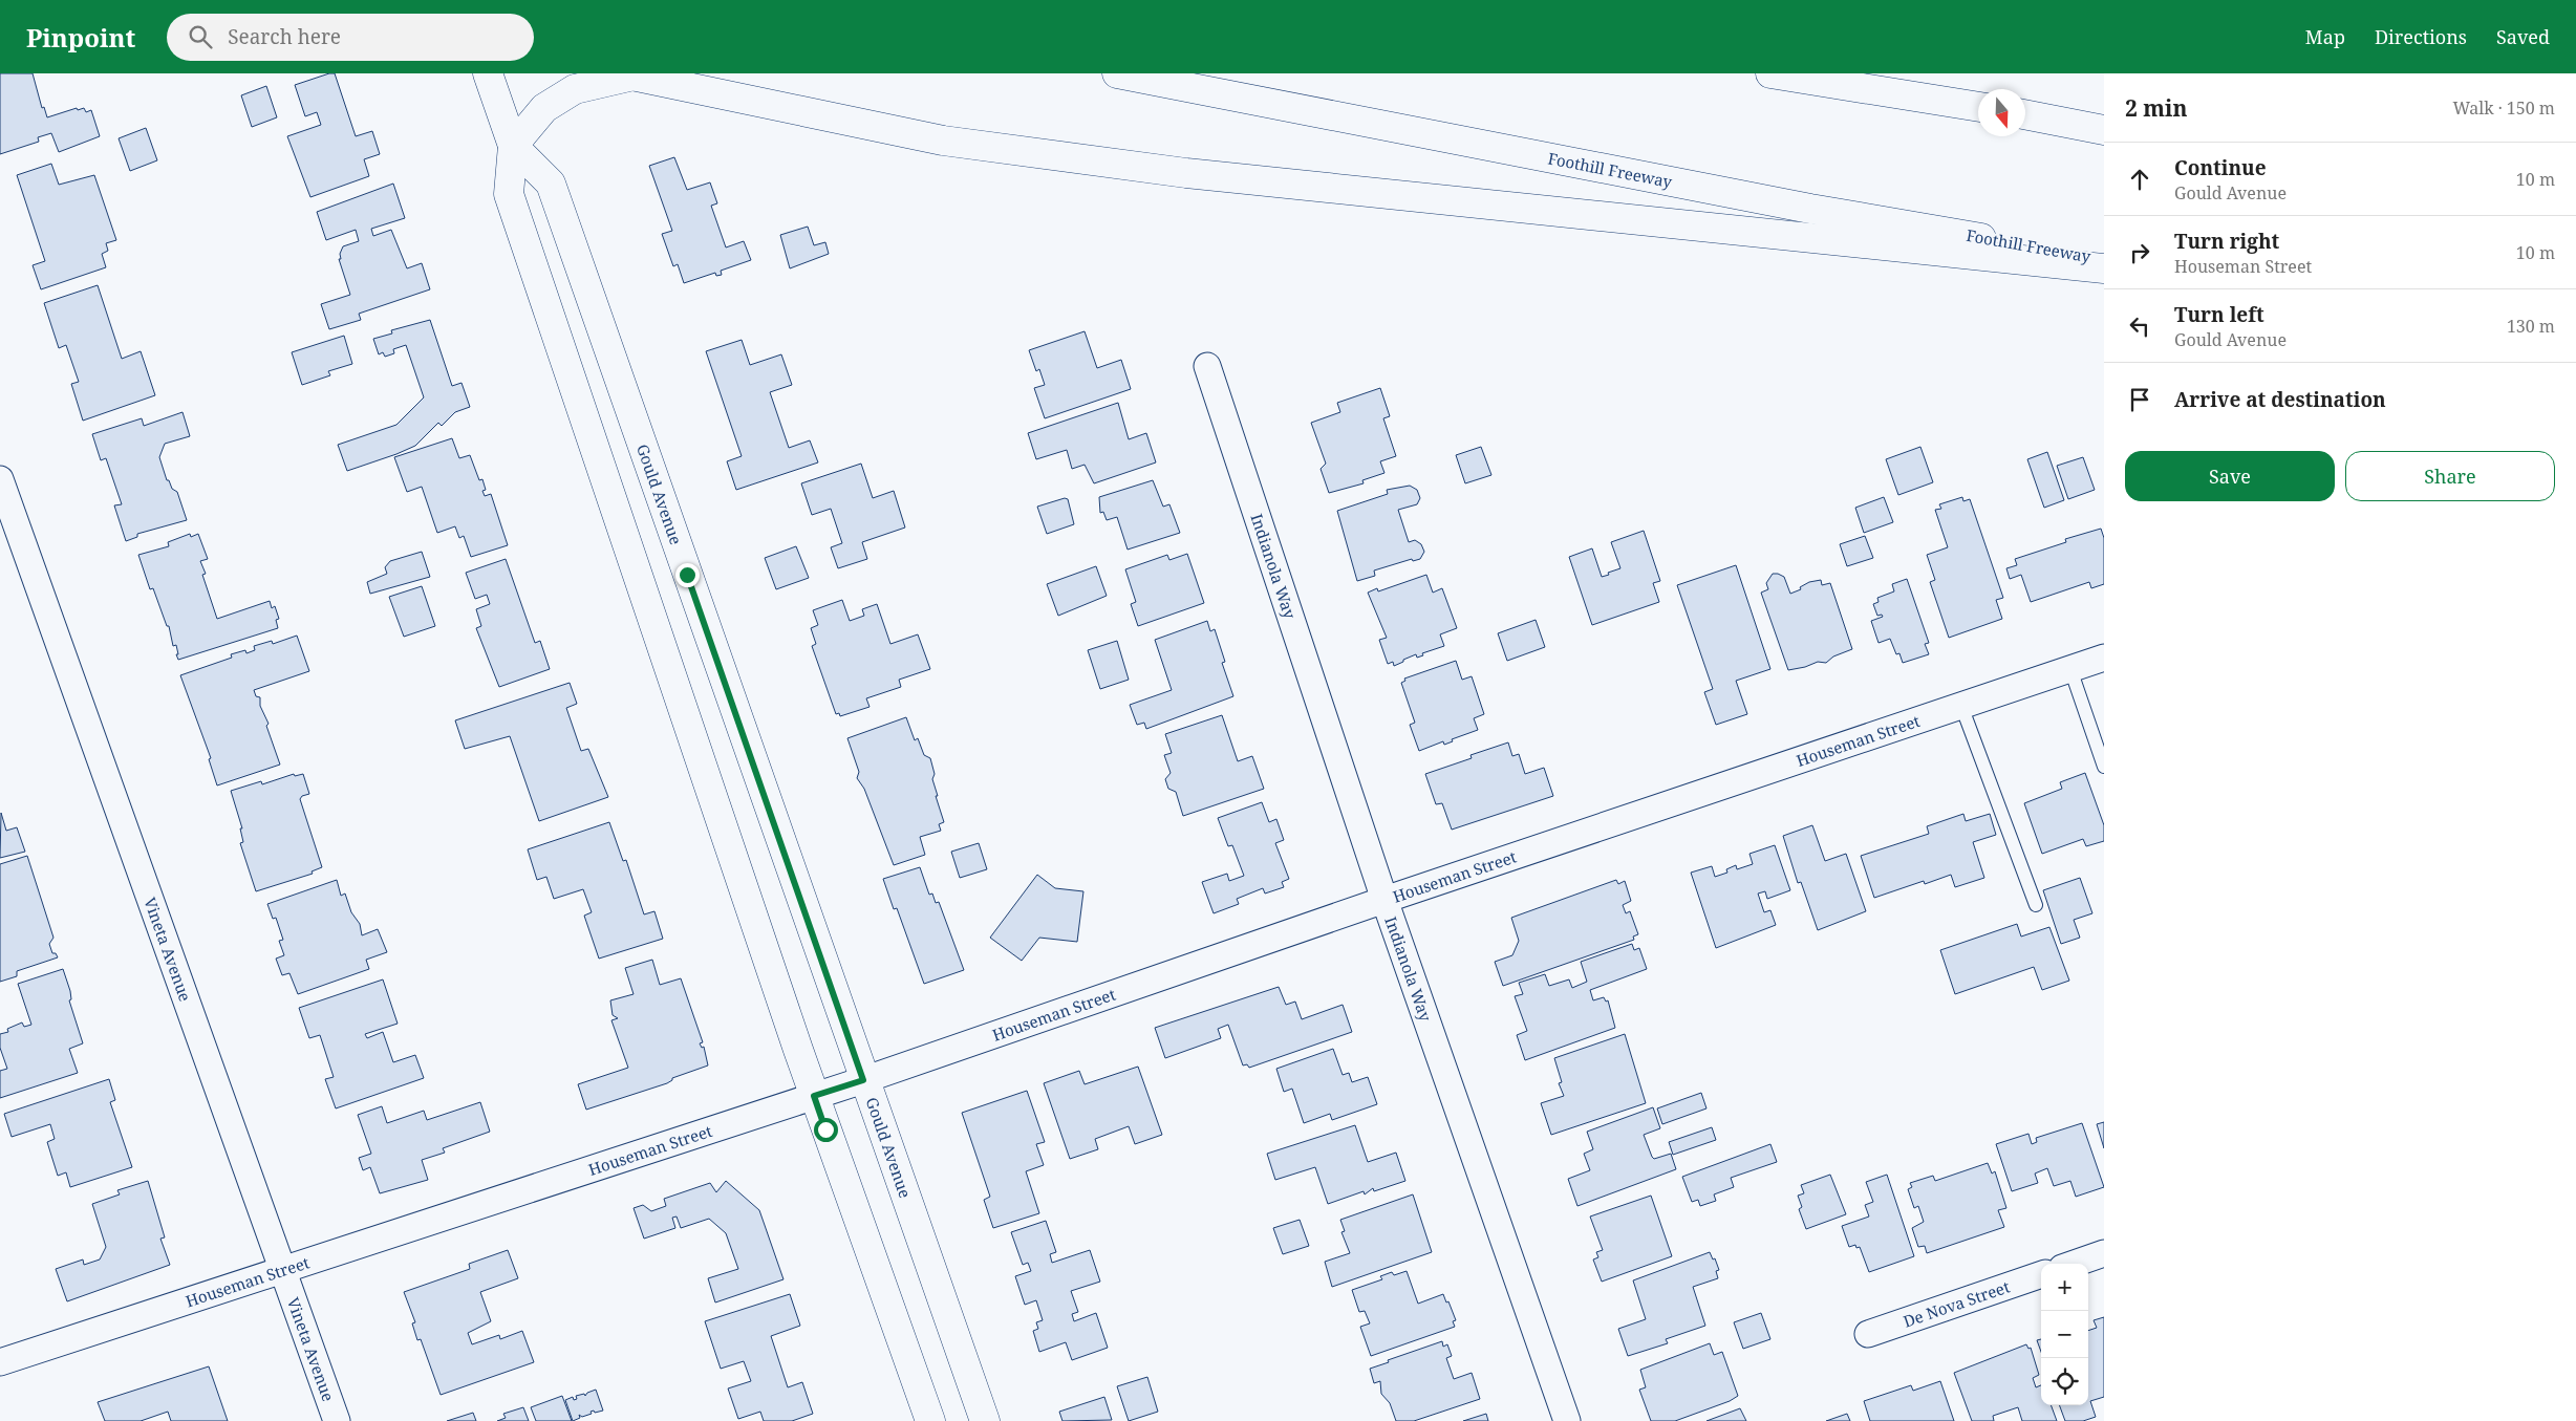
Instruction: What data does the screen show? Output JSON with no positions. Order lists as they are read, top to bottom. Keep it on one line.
{"streets":{"main road":["Foothill Freeway","Gould Avenue"],"street":["Indianola Way","Houseman Street","Vineta Avenue","De Nova Street"]},"crossings":[["Gould Avenue","Houseman Street"],["Indianola Way","Houseman Street"],["Houseman Street","Vineta Avenue"]],"north":"bottom","page":{"header":"Pinpoint","search":"Search here","nav":["Map","Directions","Saved"],"heading":["2 min","Walk · 150 m"],"list":[["Continue","Gould Avenue","10 m"],["Turn right","Houseman Street","10 m"],["Turn left","Gould Avenue","130 m"],"Arrive at destination"],"buttons":["Save","Share"],"map_buttons":["+","−"]}}
